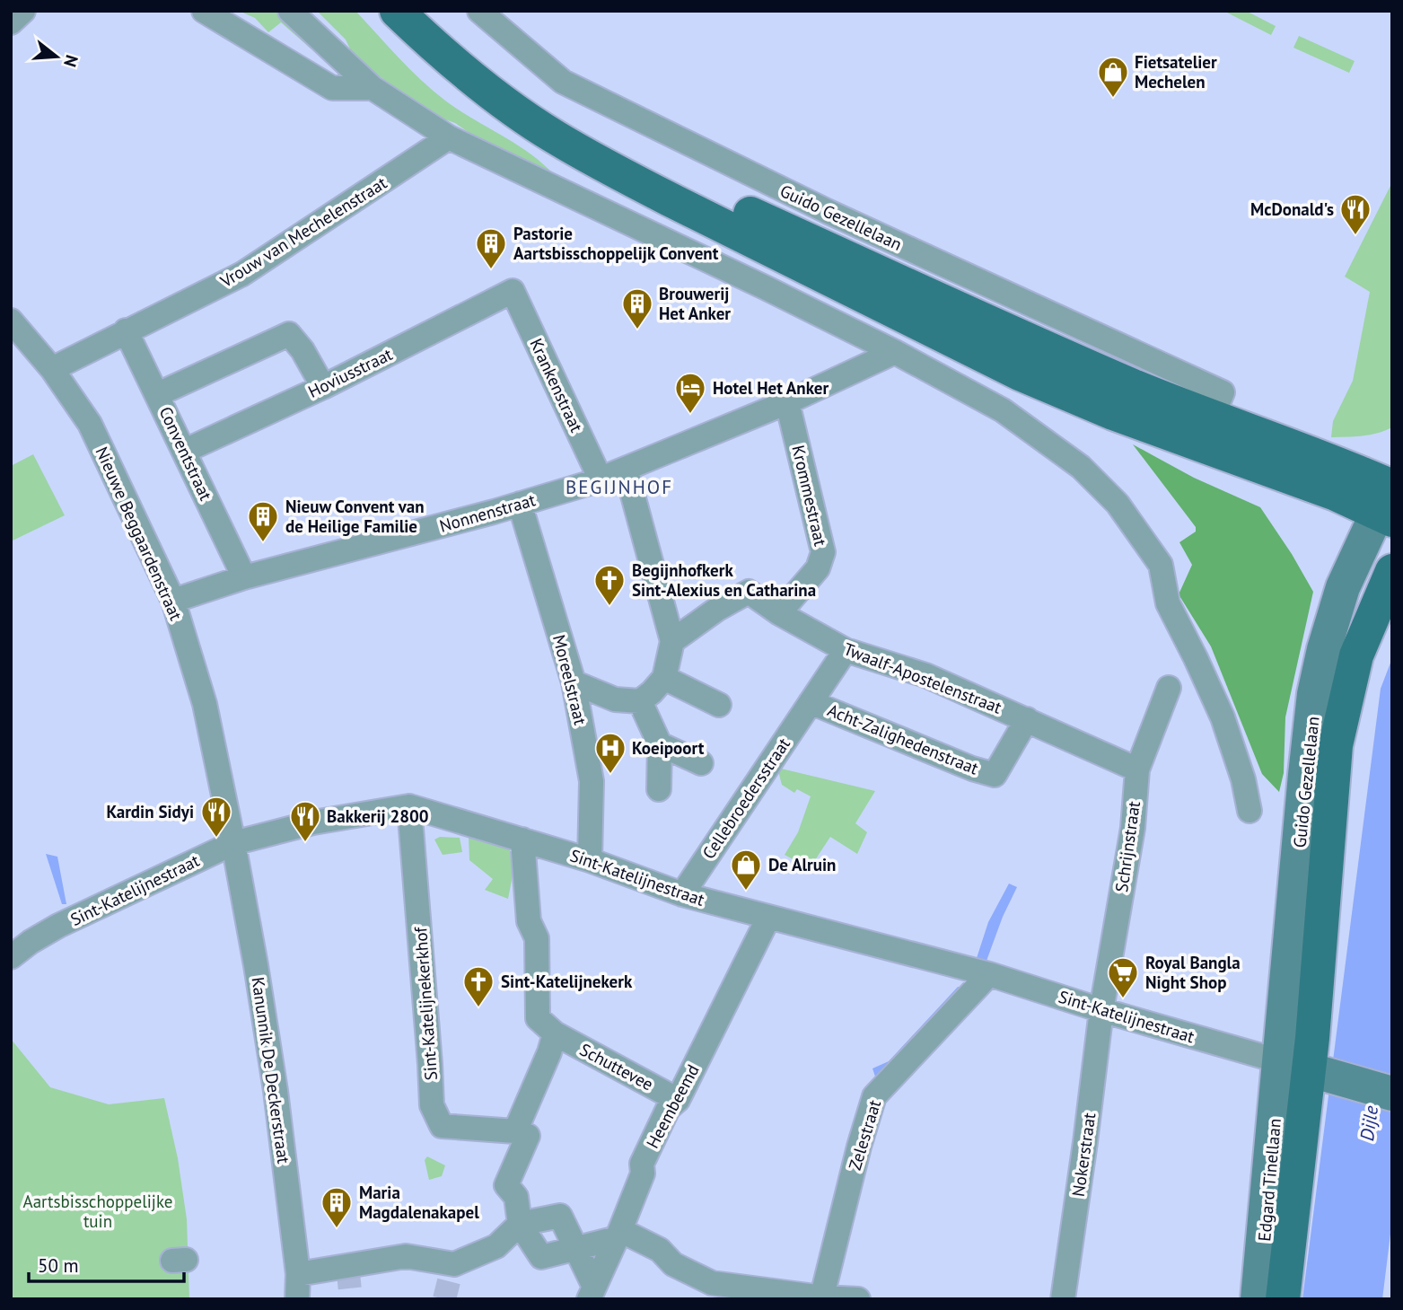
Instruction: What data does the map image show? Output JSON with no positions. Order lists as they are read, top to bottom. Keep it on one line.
{"streets":{"main road":["Guido Gezellelaan","Edgard Tinellaan"],"street":["Vrouw van Mechelenstraat","Hoviusstraat","Krankenstraat","Conventstraat","Krommestraat","Nonnenstraat","Nieuwe Beggaardenstraat","Twaalf-Apostelenstraat","Moreelstraat","Acht-Zalighedenstraat","Cellebroedersstraat","Schrijnstraat","Sint-Katelijnestraat","Sint-Katelijnekerkhof","Schuttevee","Kanunnik De Deckerstraat","Heembeemd","Zelestraat","Nokerstraat"]},"crossings":[["Guido Gezellelaan","Sint-Katelijnestraat"],["Guido Gezellelaan","Edgard Tinellaan"],["Vrouw van Mechelenstraat","Conventstraat"],["Vrouw van Mechelenstraat","Nieuwe Beggaardenstraat"],["Hoviusstraat","Krankenstraat"],["Hoviusstraat","Conventstraat"],["Krankenstraat","Nonnenstraat"],["Conventstraat","Nonnenstraat"],["Krommestraat","Nonnenstraat"],["Krommestraat","Twaalf-Apostelenstraat"],["Nonnenstraat","Nieuwe Beggaardenstraat"],["Nonnenstraat","Moreelstraat"],["Nieuwe Beggaardenstraat","Sint-Katelijnestraat"],["Nieuwe Beggaardenstraat","Kanunnik De Deckerstraat"],["Twaalf-Apostelenstraat","Acht-Zalighedenstraat"],["Twaalf-Apostelenstraat","Schrijnstraat"],["Moreelstraat","Sint-Katelijnestraat"],["Acht-Zalighedenstraat","Cellebroedersstraat"],["Cellebroedersstraat","Sint-Katelijnestraat"],["Schrijnstraat","Sint-Katelijnestraat"],["Schrijnstraat","Nokerstraat"],["Sint-Katelijnestraat","Sint-Katelijnekerkhof"],["Sint-Katelijnestraat","Kanunnik De Deckerstraat"],["Sint-Katelijnestraat","Heembeemd"],["Sint-Katelijnestraat","Zelestraat"],["Sint-Katelijnestraat","Nokerstraat"],["Sint-Katelijnestraat","Edgard Tinellaan"],["Schuttevee","Heembeemd"]],"districts":["BEGIJNHOF"],"water":["Dijle"],"parks":["Aartsbisschoppelijke tuin"],"places":{"shop":["Fietsatelier Mechelen","De Alruin"],"restaurant":["McDonald's","Kardin Sidyi","Bakkerij 2800"],"building":["Pastorie Aartsbisschoppelijk Convent","Brouwerij Het Anker","Nieuw Convent van de Heilige Familie","Maria Magdalenakapel"],"hotel":["Hotel Het Anker"],"church":["Begijnhofkerk Sint-Alexius en Catharina","Sint-Katelijnekerk"],"hospital":["Koeipoort"],"supermarket":["Royal Bangla Night Shop"]},"scale_bar":"50 m","north":"right"}
